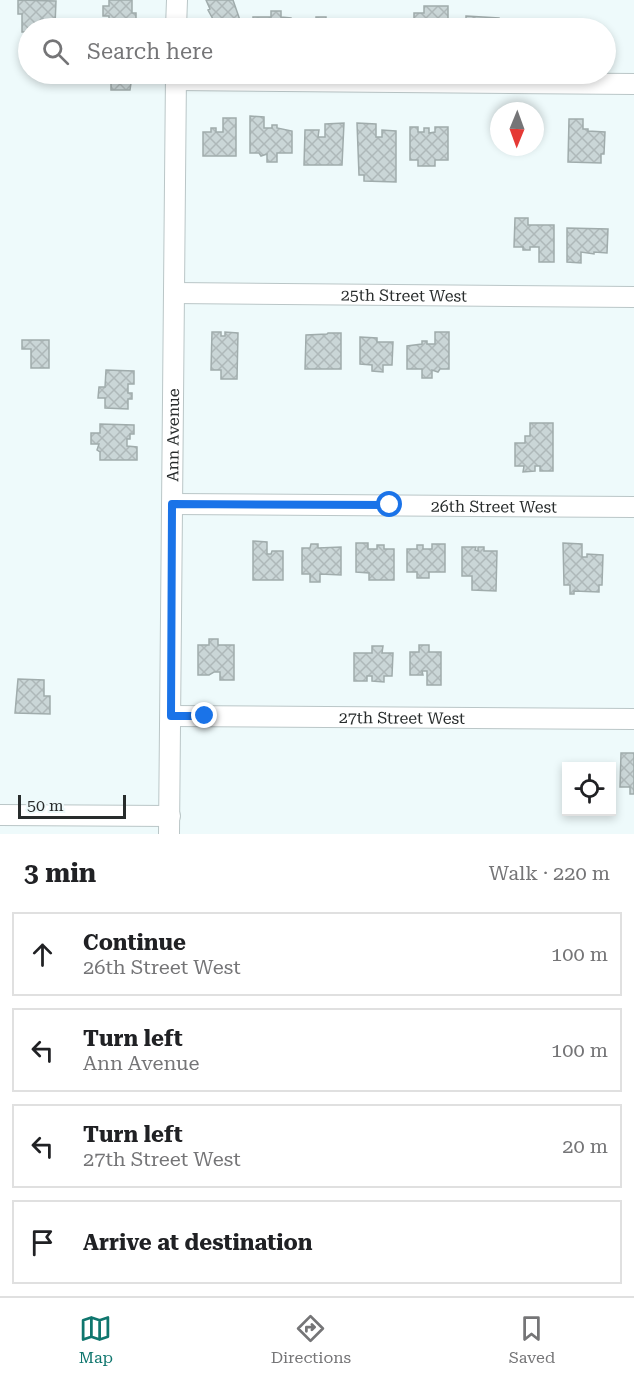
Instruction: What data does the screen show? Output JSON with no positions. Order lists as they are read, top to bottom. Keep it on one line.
{"streets":{"street":["25th Street West","Ann Avenue","26th Street West","27th Street West"]},"crossings":[["25th Street West","Ann Avenue"],["Ann Avenue","26th Street West"],["Ann Avenue","27th Street West"]],"scale_bar":"50 m","north":"bottom","page":{"search":"Search here","scale":"50 m","heading":["3 min","Walk · 220 m"],"list":[["Continue","26th Street West","100 m"],["Turn left","Ann Avenue","100 m"],["Turn left","27th Street West","20 m"],"Arrive at destination"],"nav":["Map","Directions","Saved"]}}
